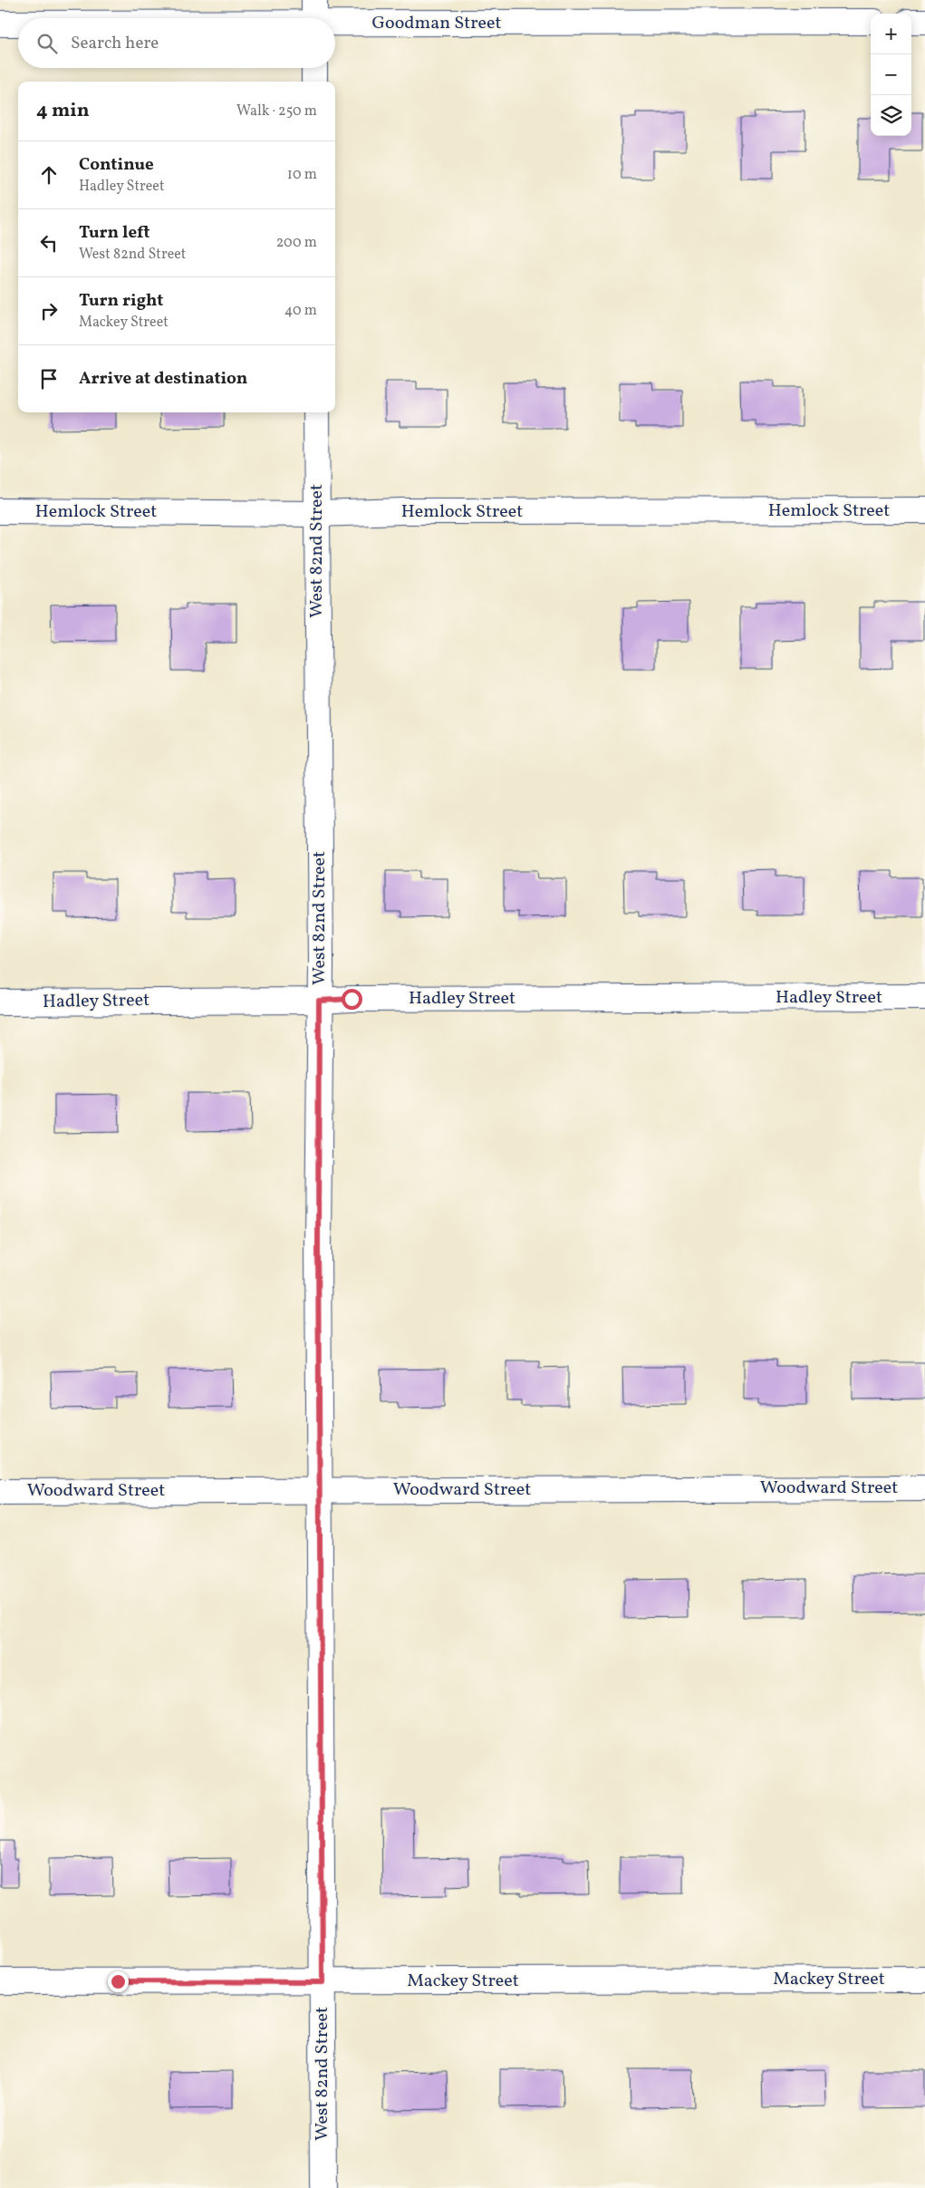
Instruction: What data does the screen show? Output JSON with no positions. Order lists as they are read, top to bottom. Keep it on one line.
{"streets":{"street":["Goodman Street","Hemlock Street","West 82nd Street","Hadley Street","Woodward Street","Mackey Street"]},"crossings":[["Hemlock Street","West 82nd Street"],["West 82nd Street","Hadley Street"],["West 82nd Street","Woodward Street"],["West 82nd Street","Mackey Street"]],"page":{"map_buttons":["+","−"],"search":"Search here","heading":["4 min","Walk · 250 m"],"list":[["Continue","Hadley Street","10 m"],["Turn left","West 82nd Street","200 m"],["Turn right","Mackey Street","40 m"],"Arrive at destination"]}}
